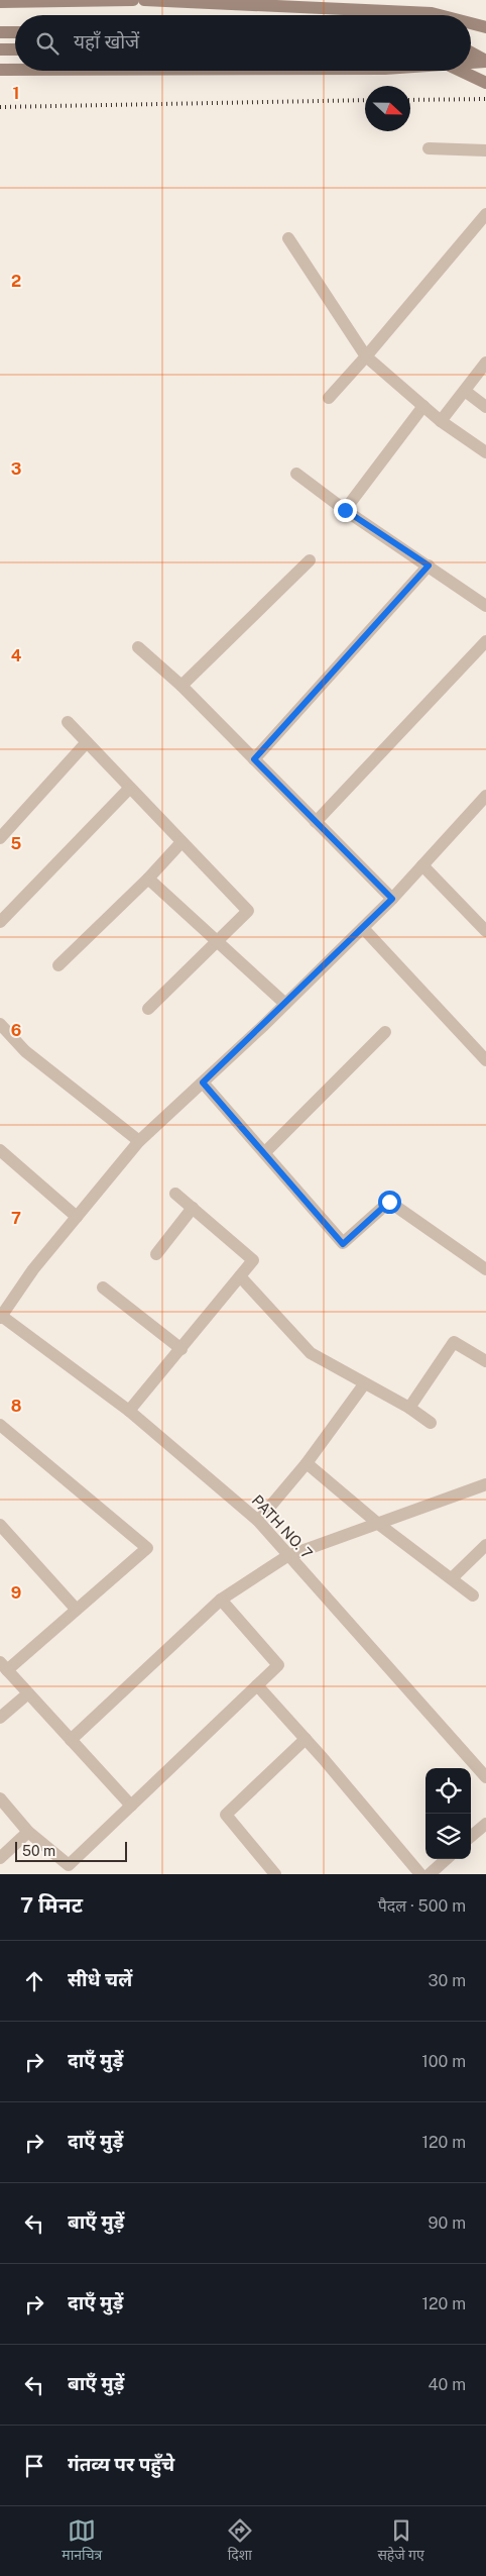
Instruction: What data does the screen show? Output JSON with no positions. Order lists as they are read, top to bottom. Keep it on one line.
{"streets":{"street":["PATH NO. 7"]},"scale_bar":"50 m","north":"right","page":{"search":"यहाँ खोजें","scale":"50 m","heading":["7 मिनट","पैदल · 500 m"],"list":[["सीधे चलें","30 m"],["दाएँ मुड़ें","100 m"],["दाएँ मुड़ें","120 m"],["बाएँ मुड़ें","90 m"],["दाएँ मुड़ें","120 m"],["बाएँ मुड़ें","40 m"],"गंतव्य पर पहुँचे"],"nav":["मानचित्र","दिशा","सहेजे गए"]},"grid":{"rows":["1","2","3","4","5","6","7","8","9"]}}
